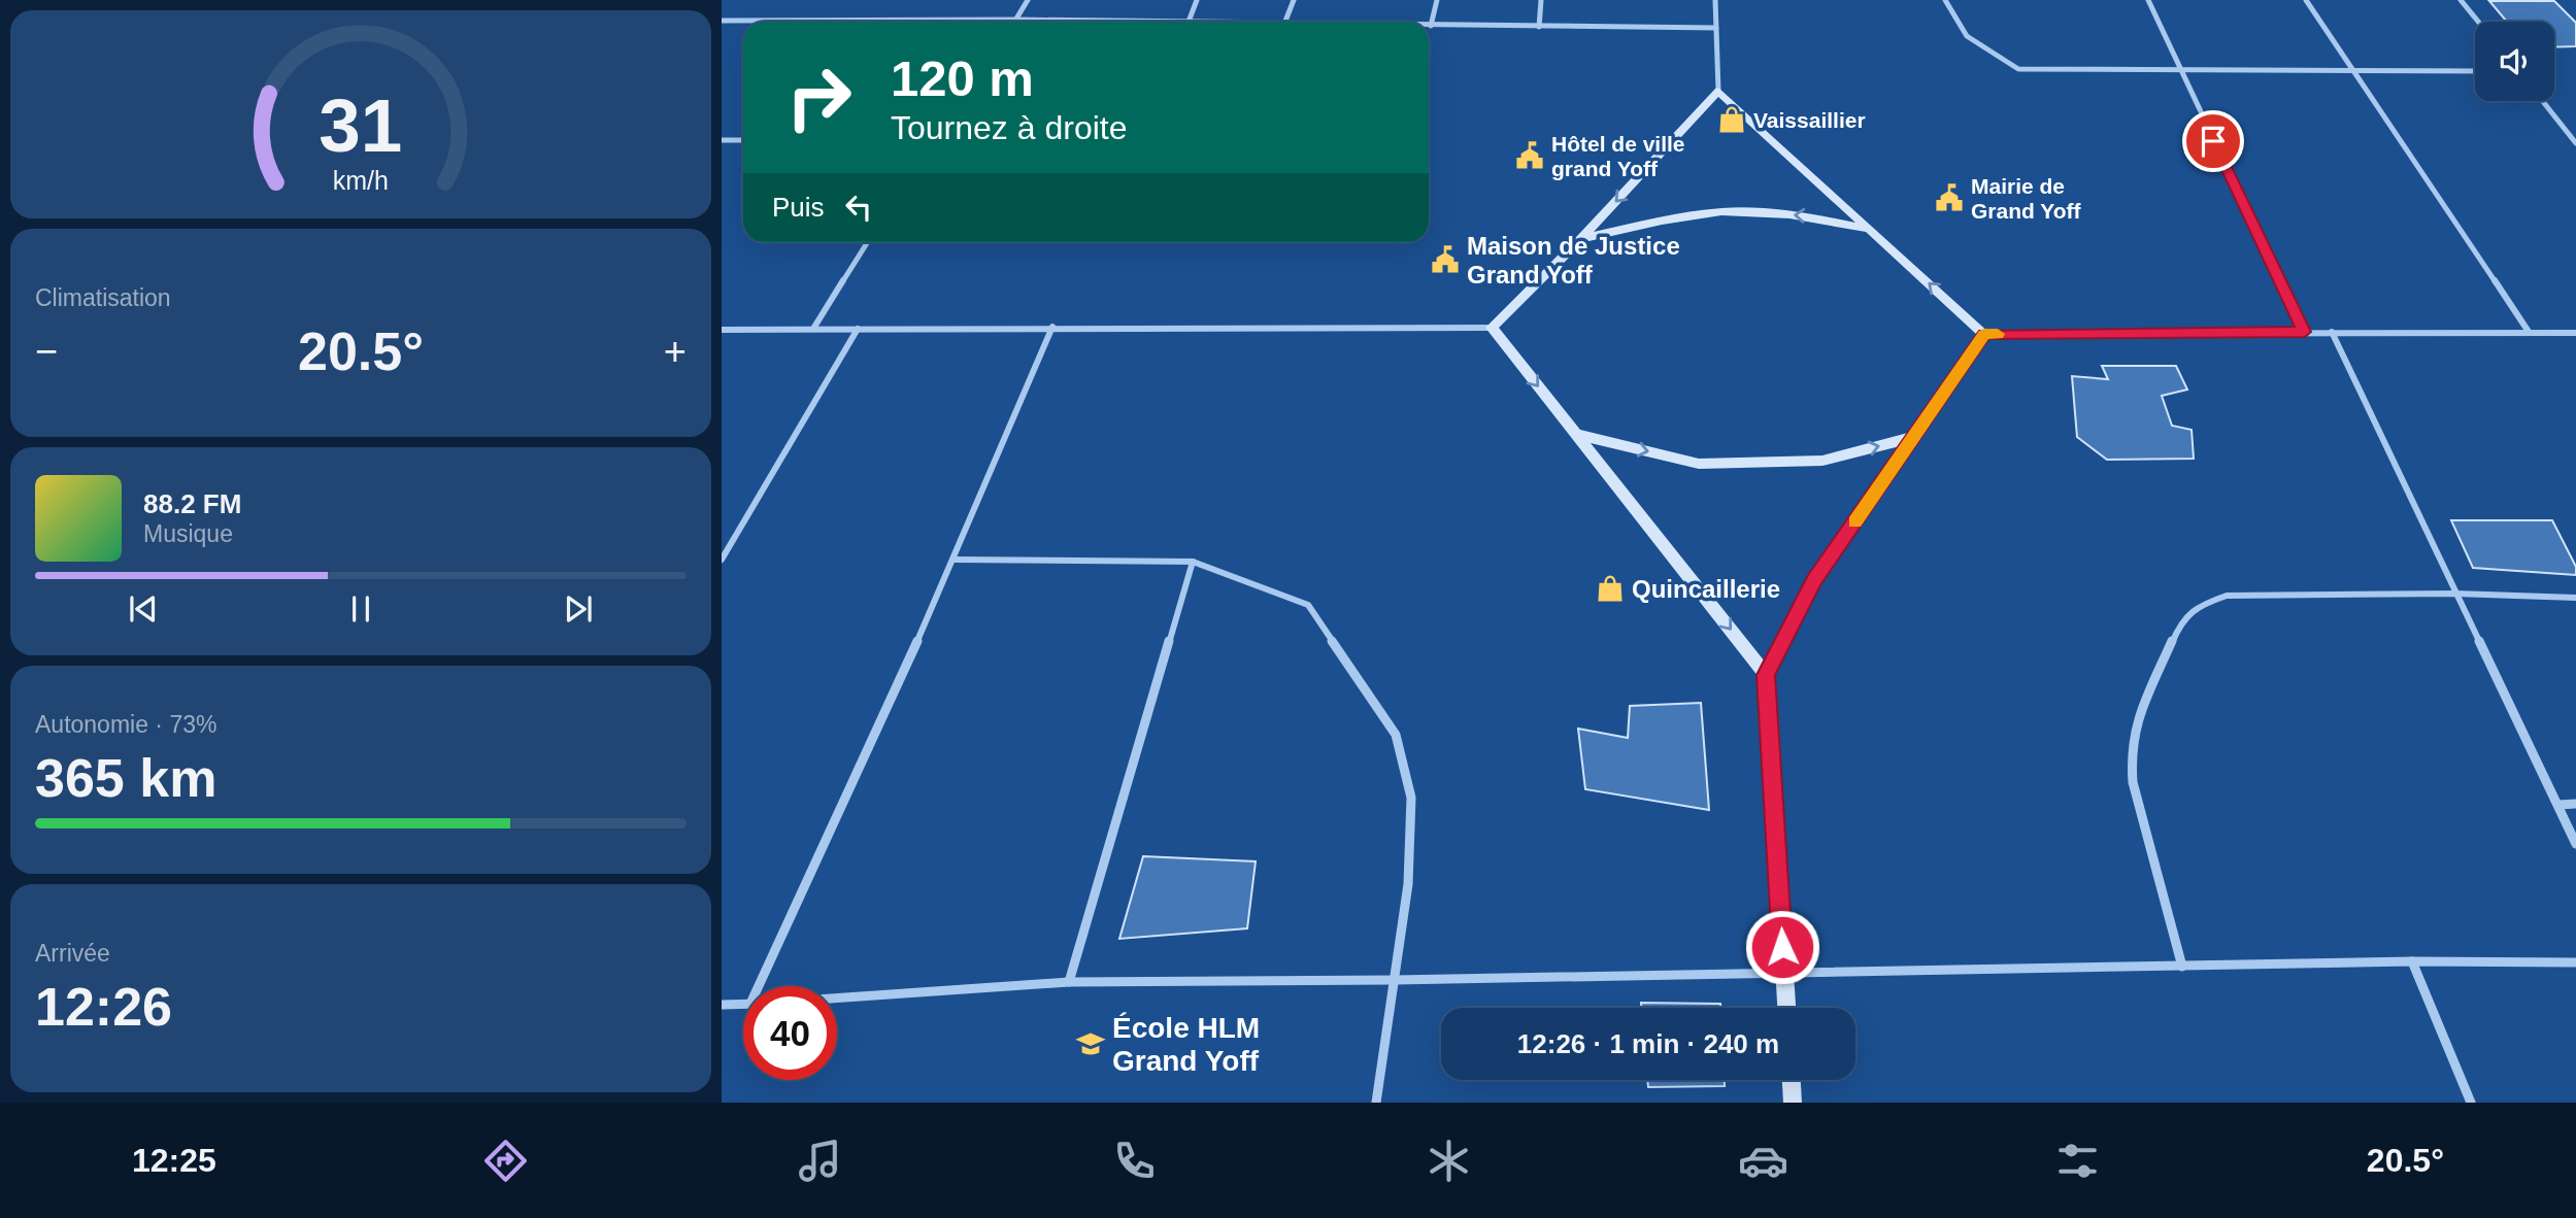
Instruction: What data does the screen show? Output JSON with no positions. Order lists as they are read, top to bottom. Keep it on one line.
{"places":{"shop":["Vaissaillier","Quincaillerie"],"public building":["Hôtel de ville grand Yoff","Mairie de Grand Yoff","Maison de Justice Grand Yoff"],"school or university":["École HLM Grand Yoff"]},"page":{"turn":["120 m","Tournez à droite"],"then":"Puis","tile":["Climatisation",["Autonomie · 73%","365 km"],["Arrivée","12:26"]],"heat":["−","20.5°","+"],"song":["88.2 FM","Musique"],"limit":"40","trip":"12:26 · 1 min · 240 m","tabs":["12:25","20.5°"],"gauge":["31","km/h"]}}
